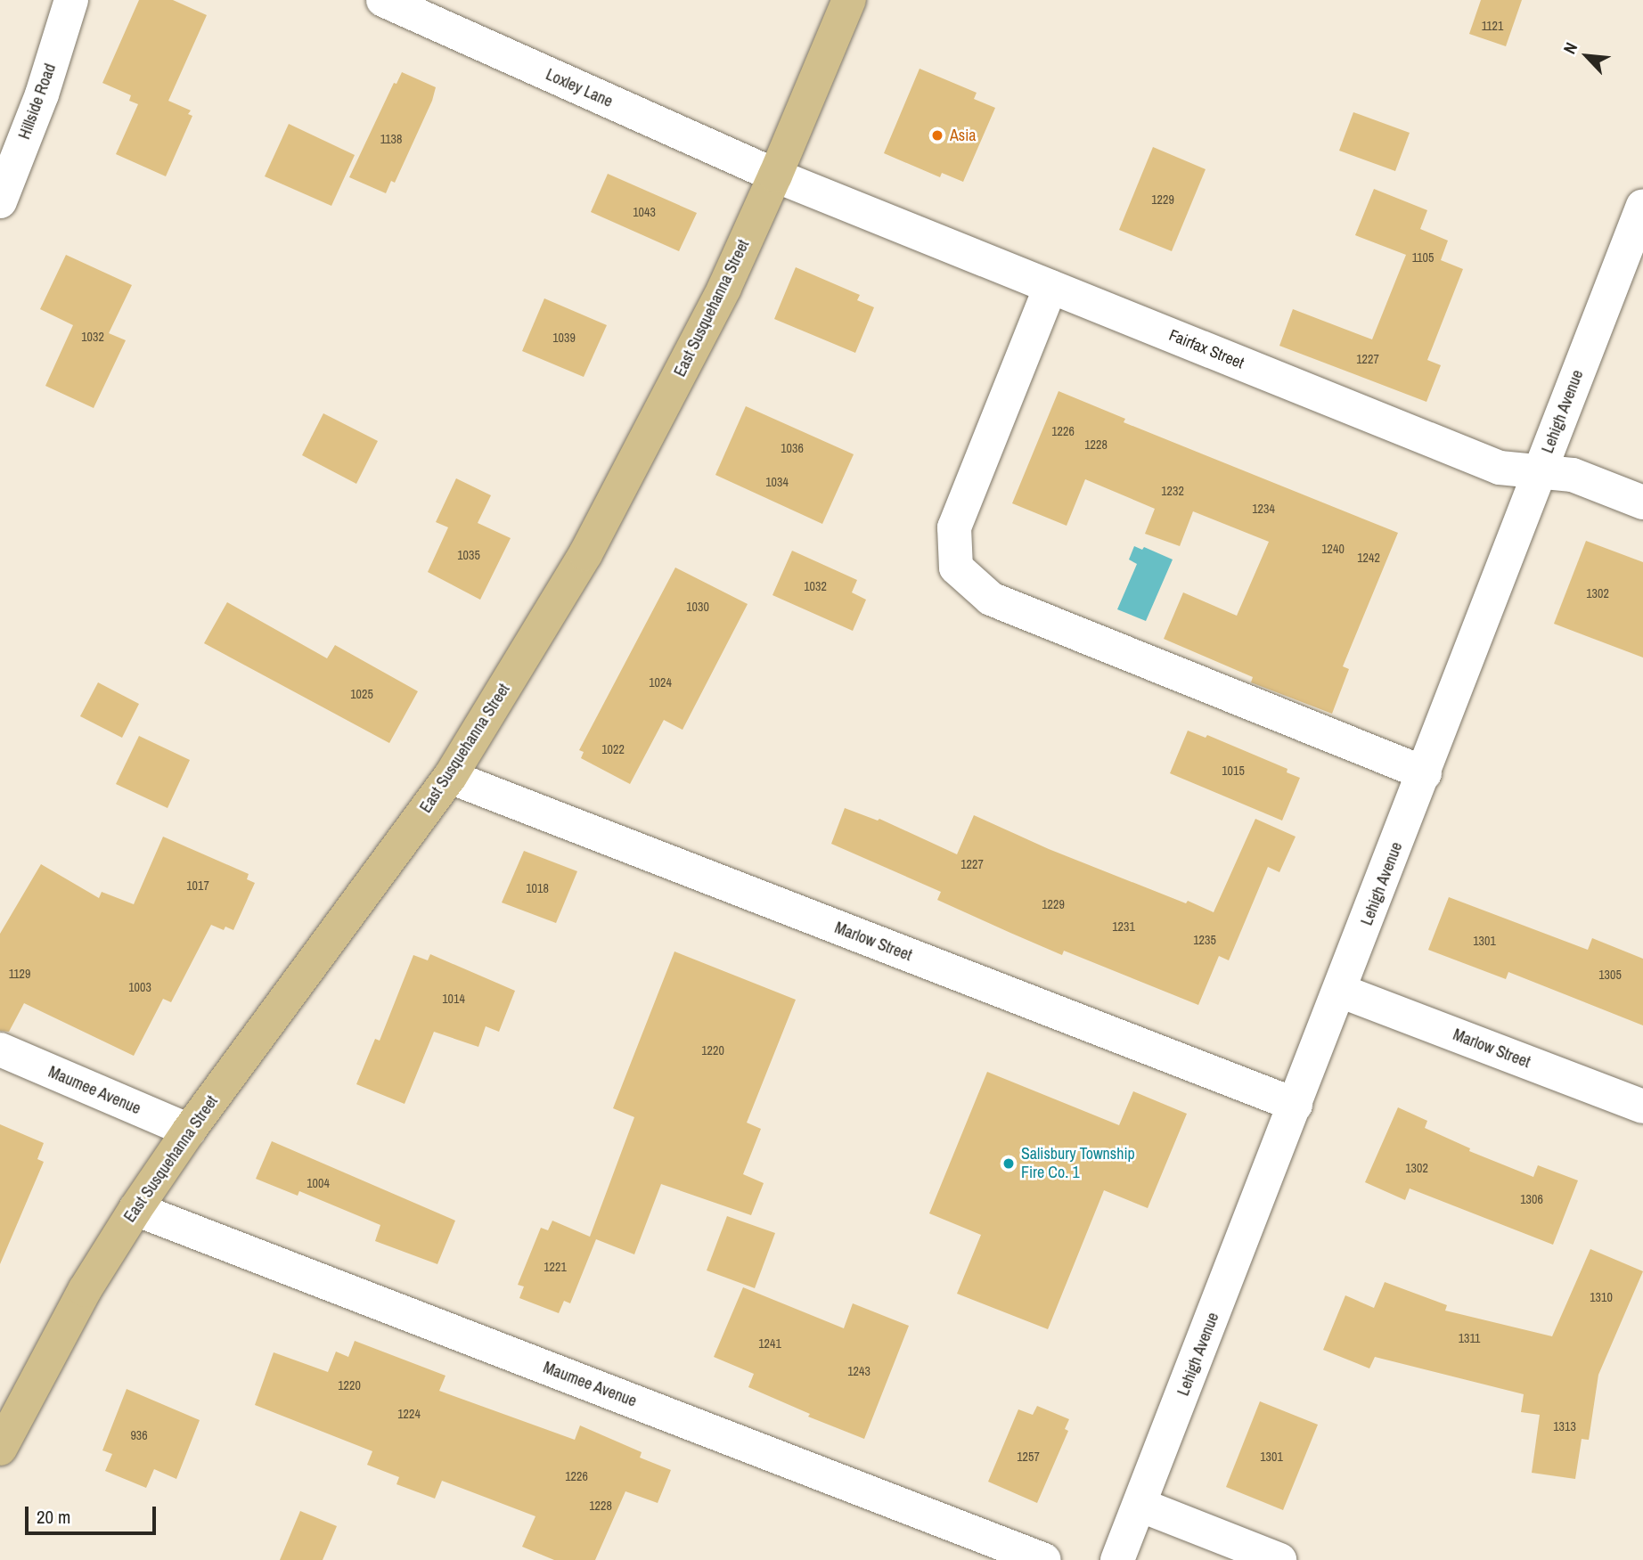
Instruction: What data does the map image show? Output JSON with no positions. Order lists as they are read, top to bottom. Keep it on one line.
{"streets":{"main road":["East Susquehanna Street"],"street":["Loxley Lane","Hillside Road","Fairfax Street","Lehigh Avenue","Marlow Street","Maumee Avenue"]},"crossings":[["Loxley Lane","East Susquehanna Street"],["Loxley Lane","Fairfax Street"],["East Susquehanna Street","Fairfax Street"],["East Susquehanna Street","Marlow Street"],["East Susquehanna Street","Maumee Avenue"],["Fairfax Street","Lehigh Avenue"],["Lehigh Avenue","Marlow Street"]],"places":["Asia","Salisbury Township Fire Co. 1"],"house_numbers":["1121","1138","1229","1043","1105","1032","1039","1227","1226","1228","1036","1034","1232","1234","1240","1035","1242","1032","1302","1030","1024","1025","1022","1015","1227","1017","1018","1229","1231","1235","1301","1129","1305","1003","1014","1220","1302","1004","1306","1221","1310","1311","1241","1243","1220","1224","1313","936","1257","1301","1226","1228"],"scale_bar":"20 m","north":"top left"}
